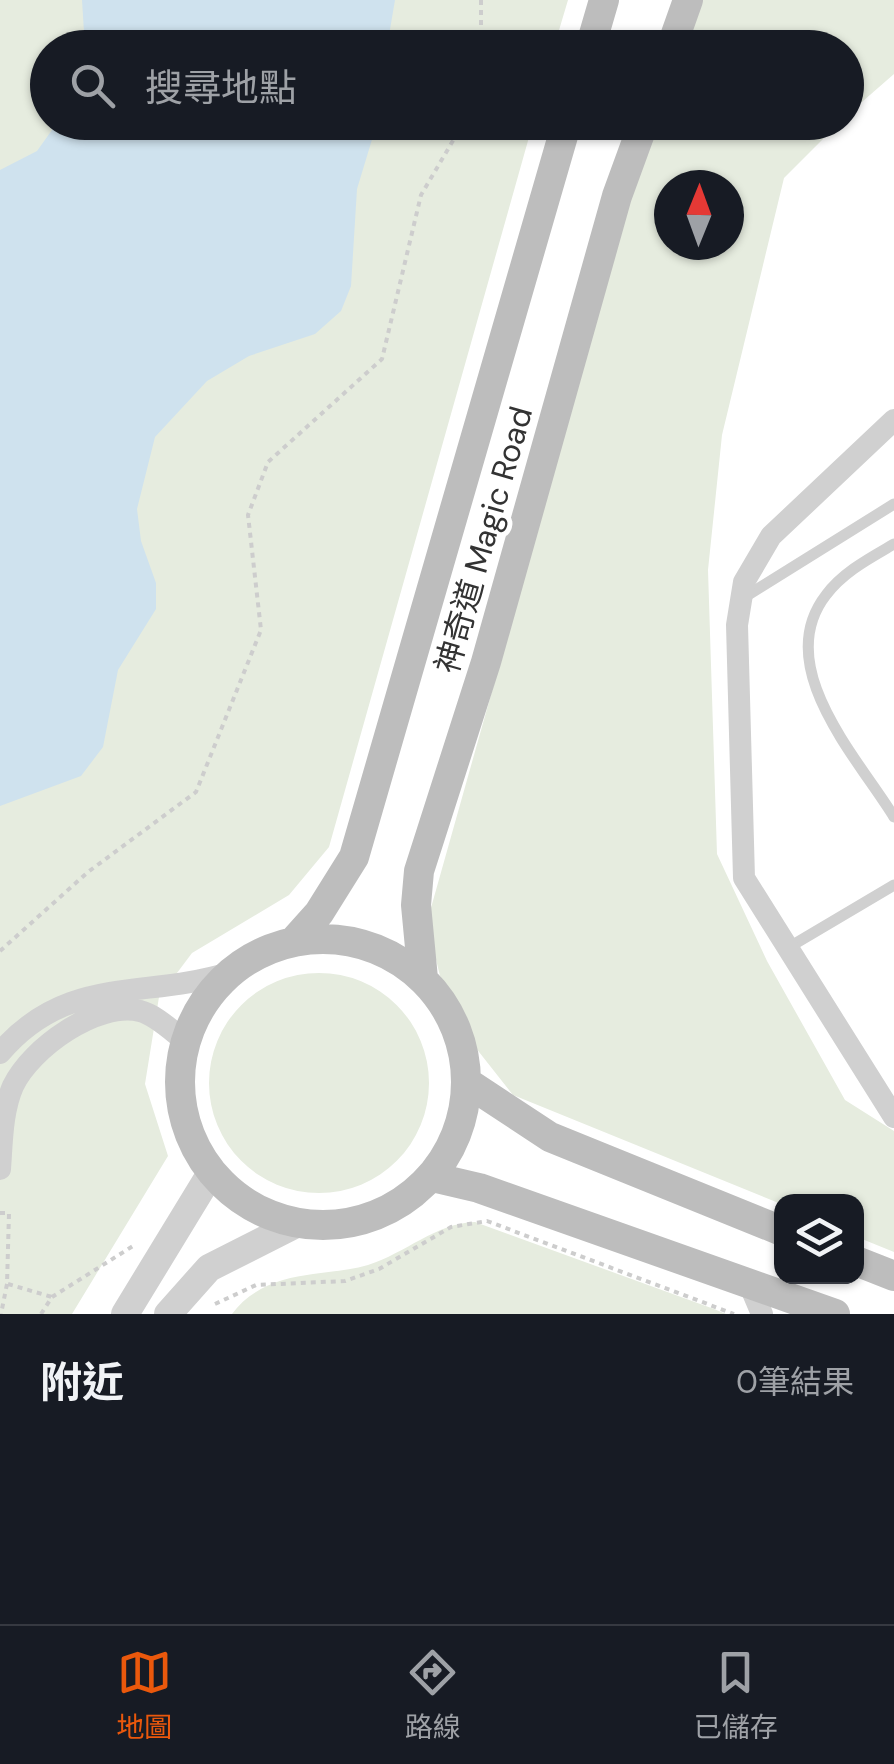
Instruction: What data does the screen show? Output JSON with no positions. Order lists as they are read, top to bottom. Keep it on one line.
{"streets":{"main road":["神奇道 Magic Road"]},"north":"top","page":{"search":"搜尋地點","heading":["附近","0筆結果"],"nav":["地圖","路線","已儲存"]}}
